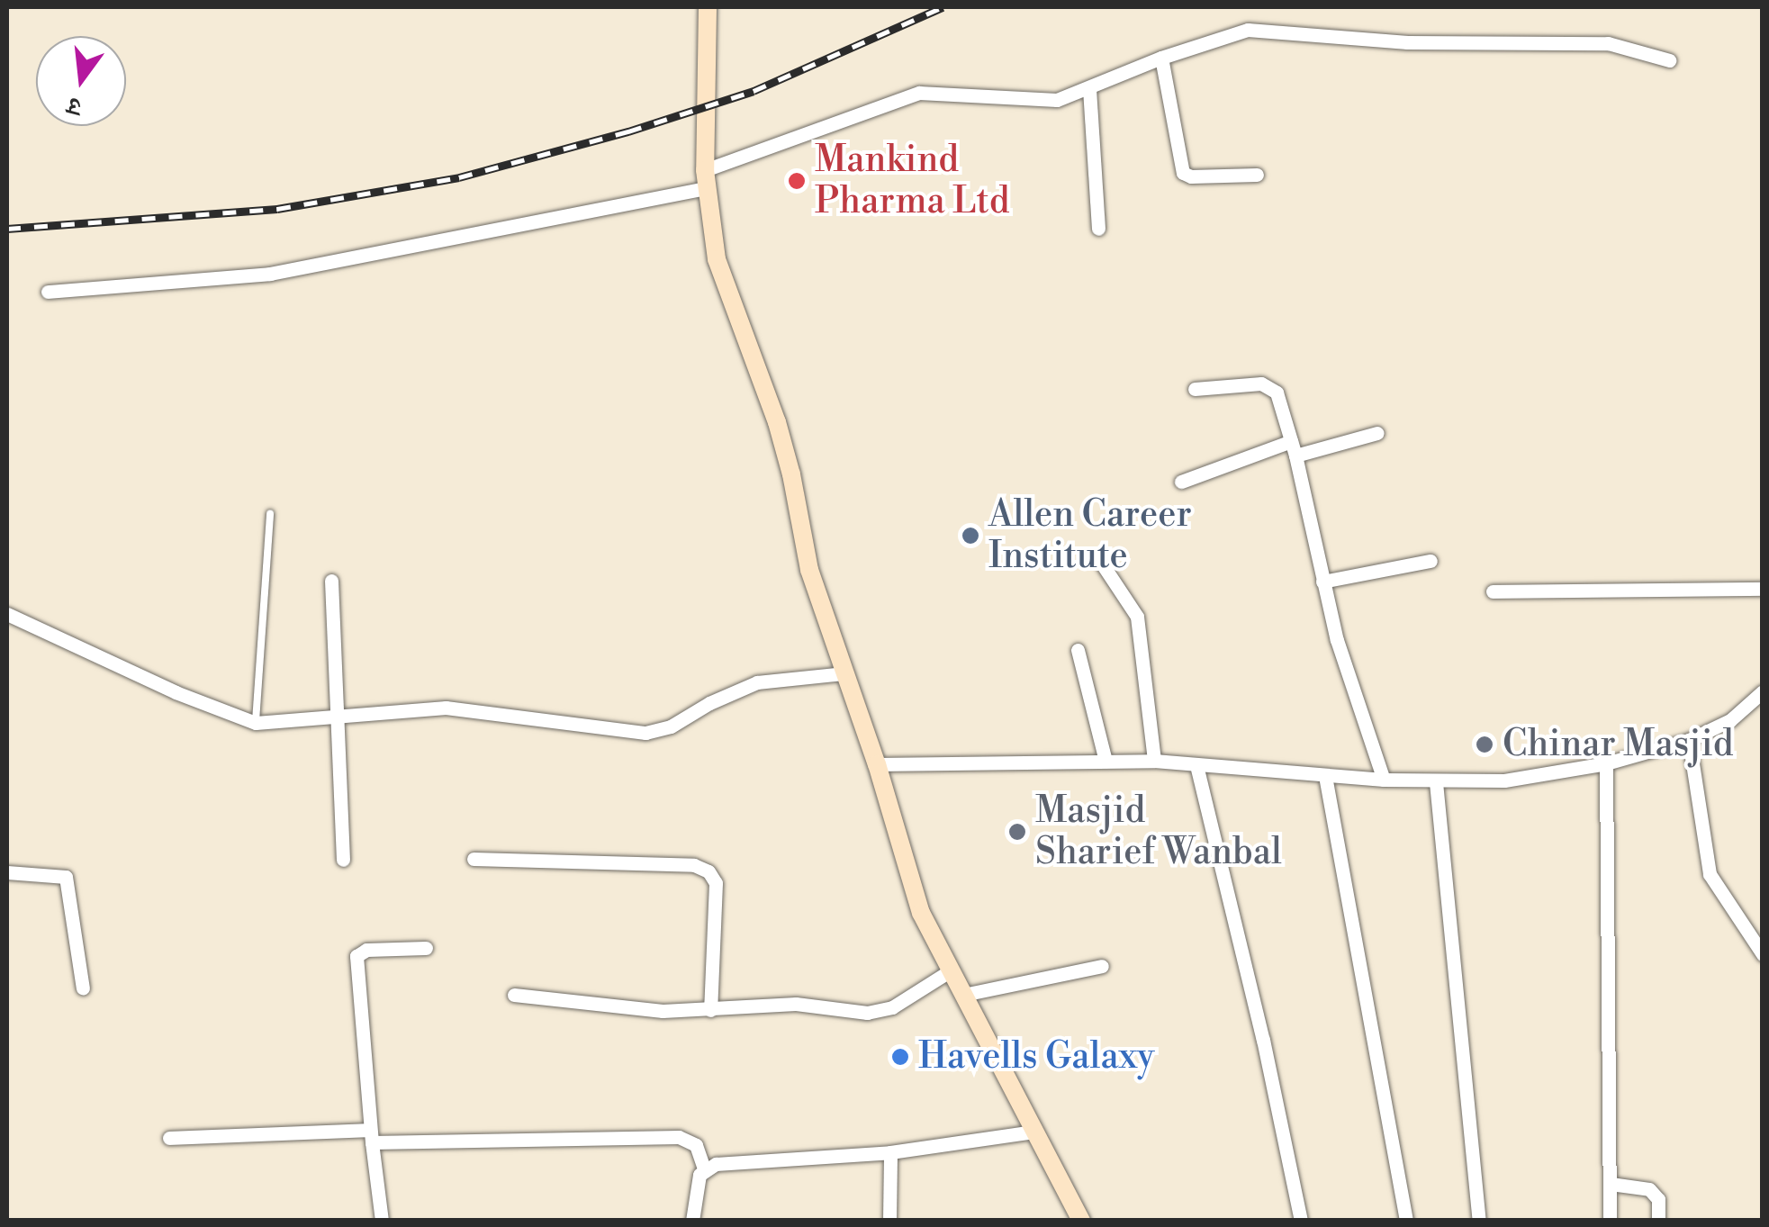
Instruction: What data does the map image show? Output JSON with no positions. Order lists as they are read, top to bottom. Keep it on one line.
{"places":["Mankind Pharma Ltd","Allen Career Institute","Chinar Masjid","Masjid Sharief Wanbal","Havells Galaxy"],"north":"bottom"}
